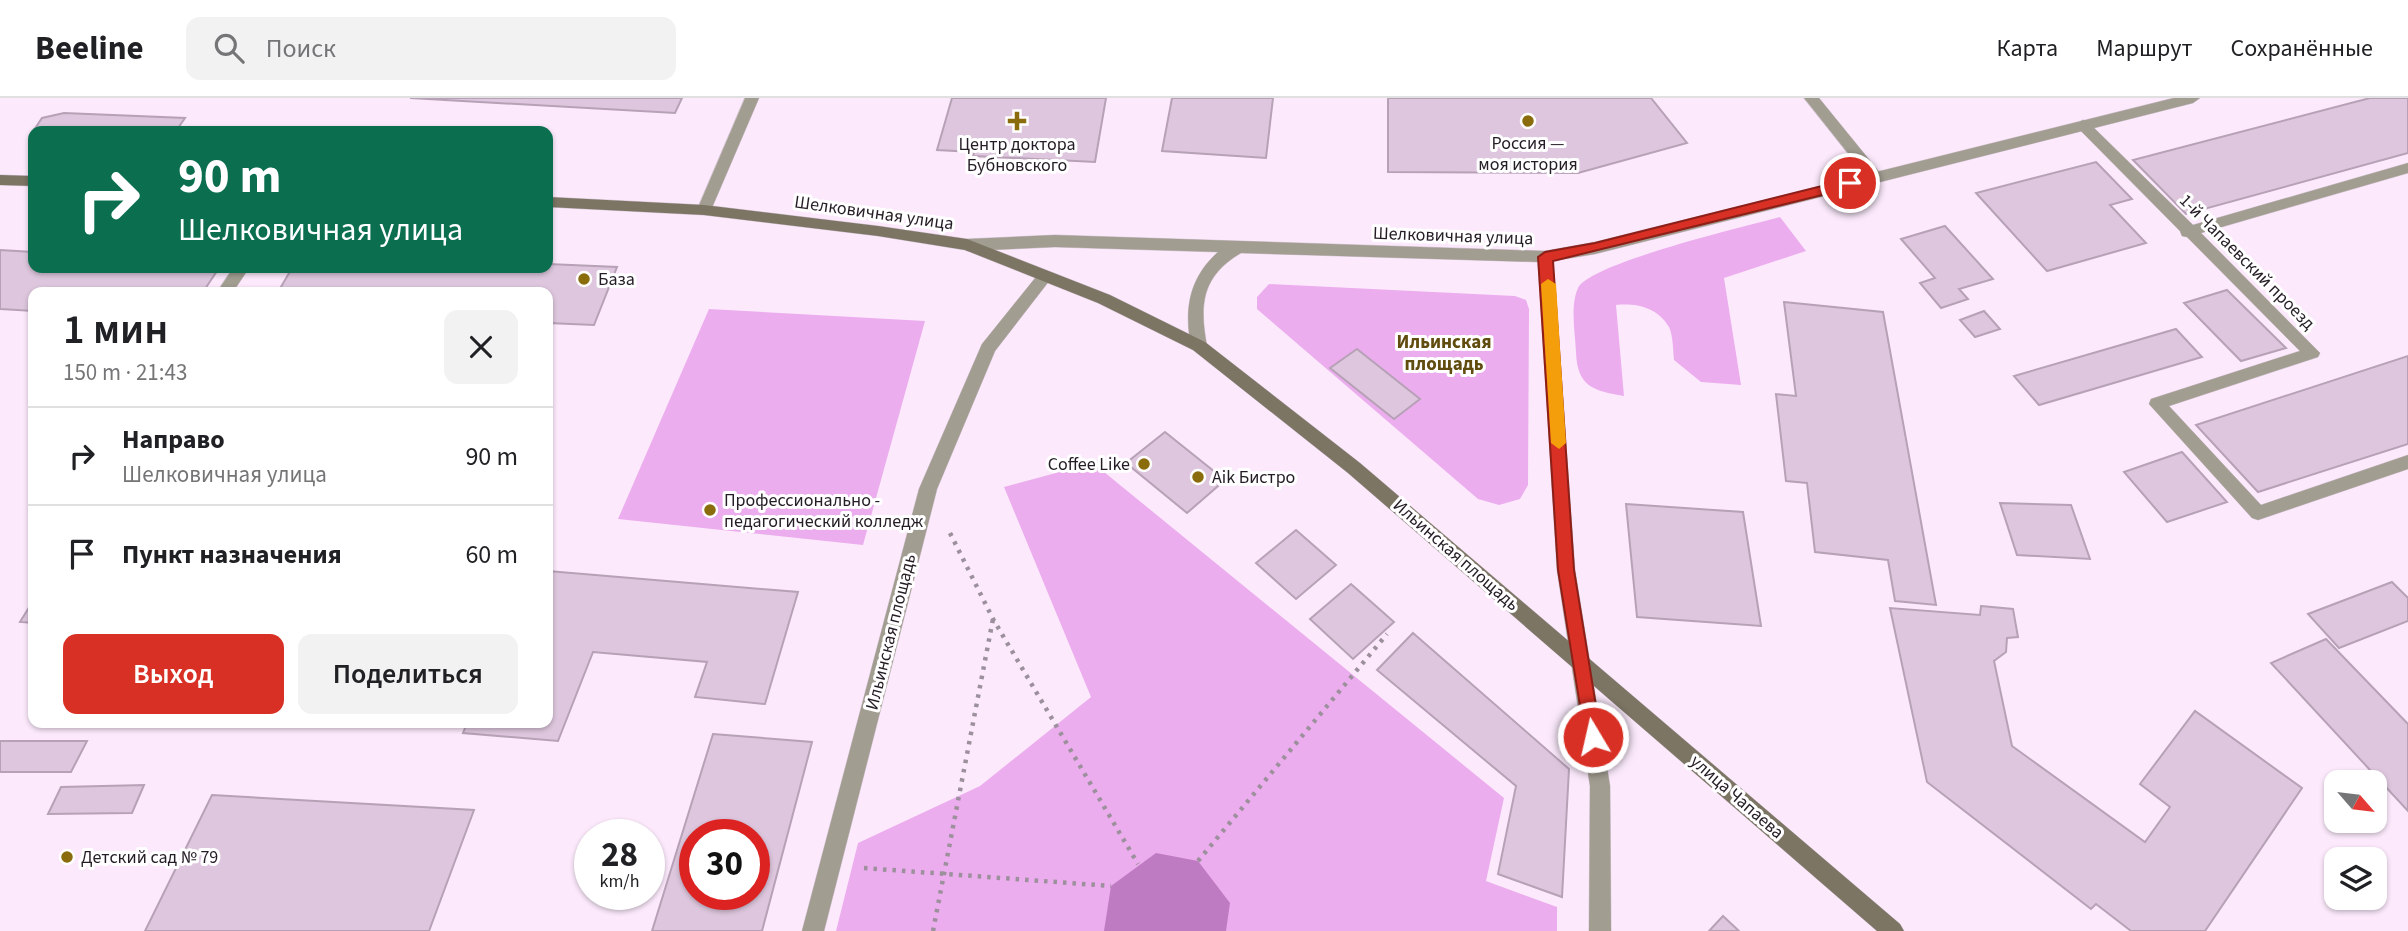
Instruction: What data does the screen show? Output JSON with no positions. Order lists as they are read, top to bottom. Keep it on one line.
{"streets":{"street":["Шелковичная улица","1-й Чапаевский проезд","Ильинская площадь","улица Чапаева"]},"crossings":[["Шелковичная улица","1-й Чапаевский проезд"],["Шелковичная улица","Ильинская площадь"],["Ильинская площадь","улица Чапаева"]],"districts":["Ильинская площадь"],"places":{"health":["Центр доктора Бубновского"],"other":["Россия — моя история","База","Coffee Like","Aik Бистро","Профессионально - педагогический колледж","Детский сад № 79"]},"north":"bottom right","page":{"header":"Beeline","search":"Поиск","nav":["Карта","Маршрут","Сохранённые"],"turn":["90 m","Шелковичная улица"],"heading":["1 мин","150 m · 21:43"],"list":[{"name":"Направо","note":"Шелковичная улица","value":"90 m"},{"name":"Пункт назначения","value":"60 m"}],"buttons":["Выход","Поделиться"],"speed":"28 km/h","limit":"30"}}
